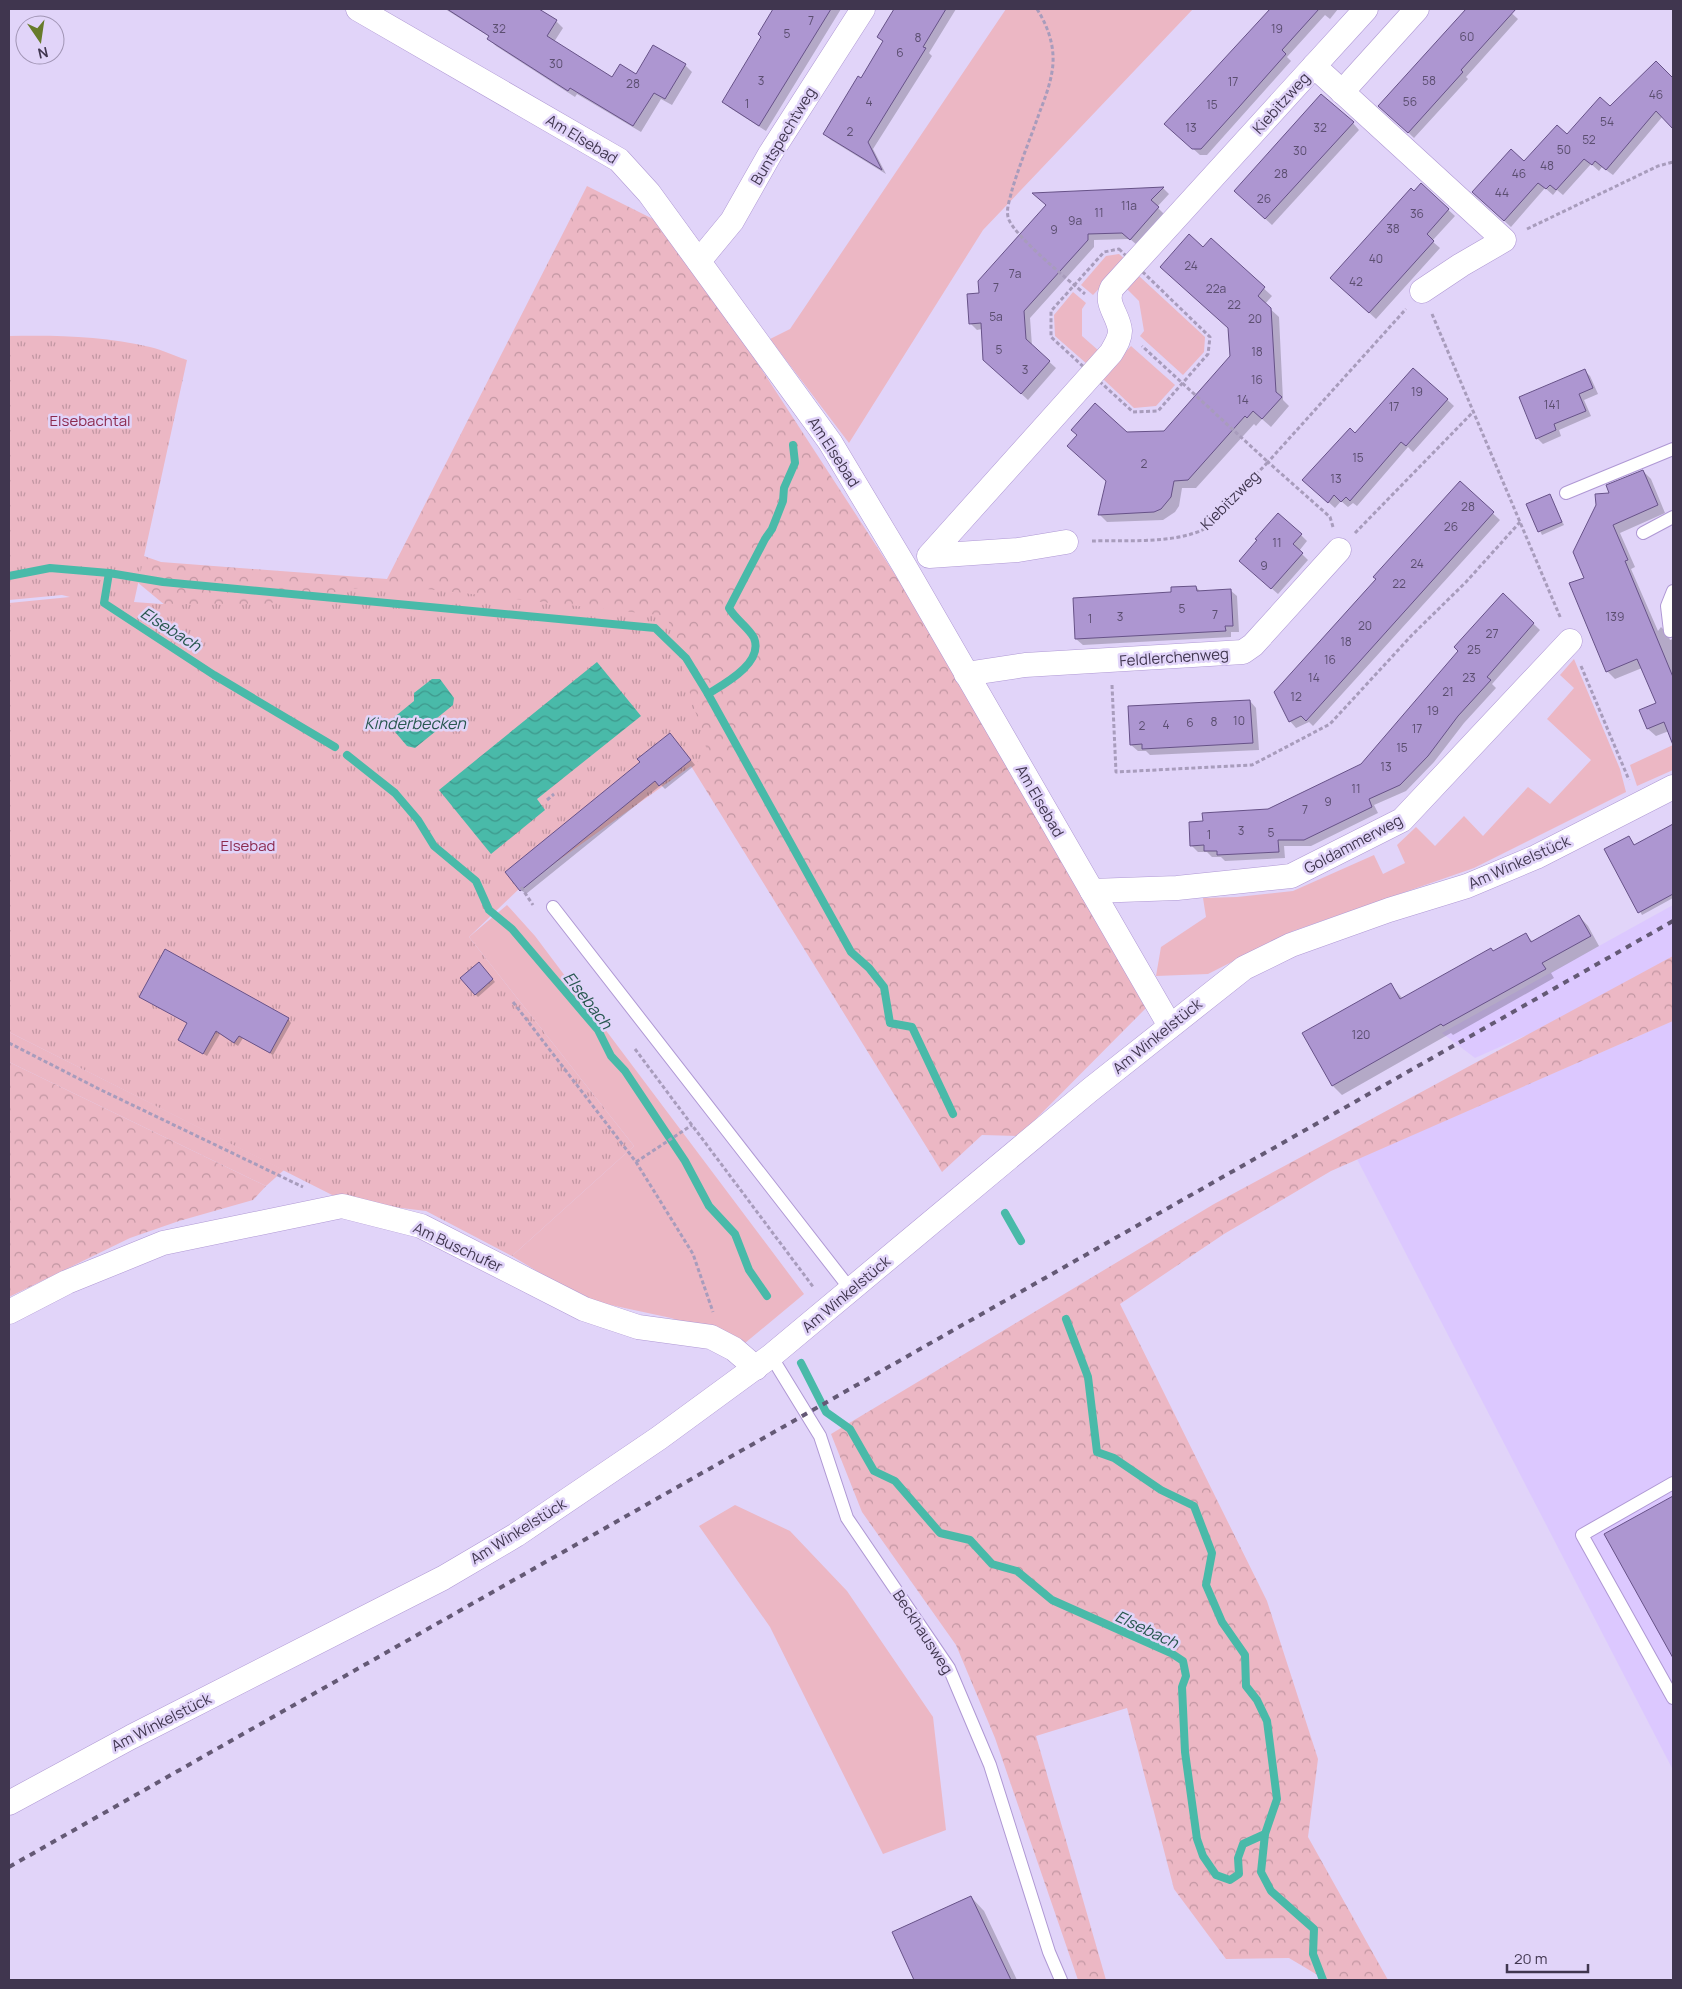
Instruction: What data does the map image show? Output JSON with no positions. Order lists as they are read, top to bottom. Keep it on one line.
{"streets":{"street":["Kiebitzweg","Buntspechtweg","Am Elsebad","Feldlerchenweg","Goldammerweg","Am Winkelstück","Am Buschufer"],"lane":["Beckhausweg"]},"crossings":[["Buntspechtweg","Am Elsebad"],["Am Elsebad","Feldlerchenweg"],["Am Elsebad","Goldammerweg"],["Am Elsebad","Am Winkelstück"],["Am Winkelstück","Am Buschufer"],["Am Winkelstück","Beckhausweg"],["Am Buschufer","Beckhausweg"]],"water":["Elsebach","Kinderbecken"],"parks":["Elsebachtal","Elsebad"],"house_numbers":["7","32","19","5","60","8","6","30","3","58","17","28","46","4","56","1","15","54","13","32","2","52","50","30","48","28","46","44","26","11a","11","36","9a","38","9","40","24","7a","42","7","22a","22","5a","20","5","18","3","16","19","14","141","17","15","2","13","28","26","11","24","9","22","5","7","3","139","1","20","27","18","25","16","14","23","21","12","19","10","8","6","4","2","17","15","13","11","9","7","3","5","1","120"],"scale_bar":"20 m","north":"bottom"}
